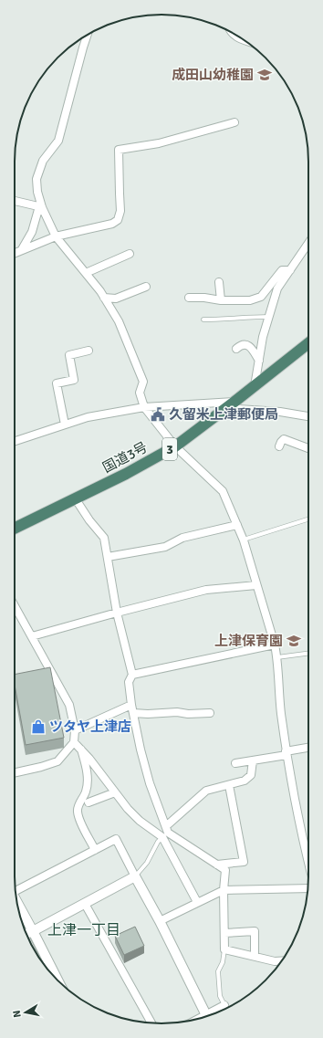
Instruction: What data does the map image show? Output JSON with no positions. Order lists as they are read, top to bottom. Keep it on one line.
{"streets":{"highway":["3","国道3号"]},"districts":["上津一丁目"],"places":{"school or university":["成田山幼稚園","上津保育園"],"public building":["久留米上津郵便局"],"shop":["ツタヤ上津店"]},"north":"left"}
